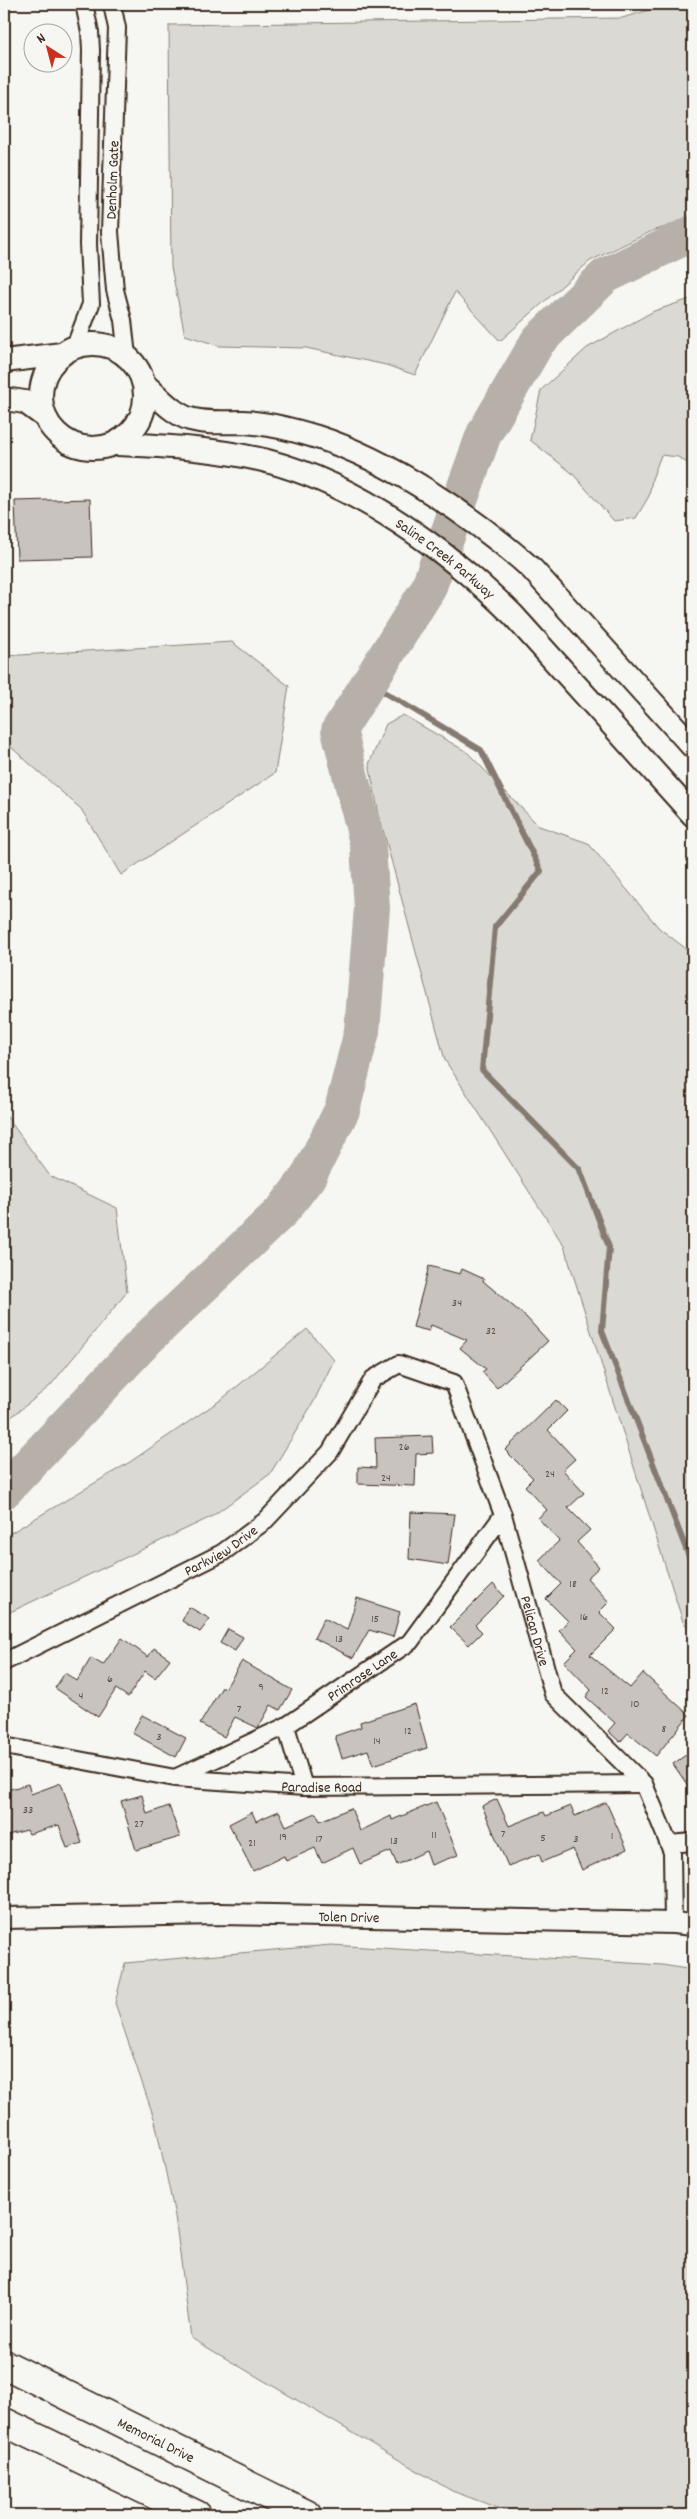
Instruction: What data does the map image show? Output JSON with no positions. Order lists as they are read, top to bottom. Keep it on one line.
{"streets":{"highway":["Memorial Drive"],"main road":["Saline Creek Parkway"],"street":["Denholm Gate","Parkview Drive","Pelican Drive","Primrose Lane","Paradise Road","Tolen Drive"]},"crossings":[["Denholm Gate","Saline Creek Parkway"],["Parkview Drive","Pelican Drive"],["Pelican Drive","Primrose Lane"],["Pelican Drive","Paradise Road"],["Pelican Drive","Tolen Drive"],["Primrose Lane","Paradise Road"]],"house_numbers":["34","32","26","24","24","18","16","15","13","6","9","12","4","10","7","8","12","3","14","33","27","7","11","1","19","5","17","3","13","21"],"north":"top left"}
